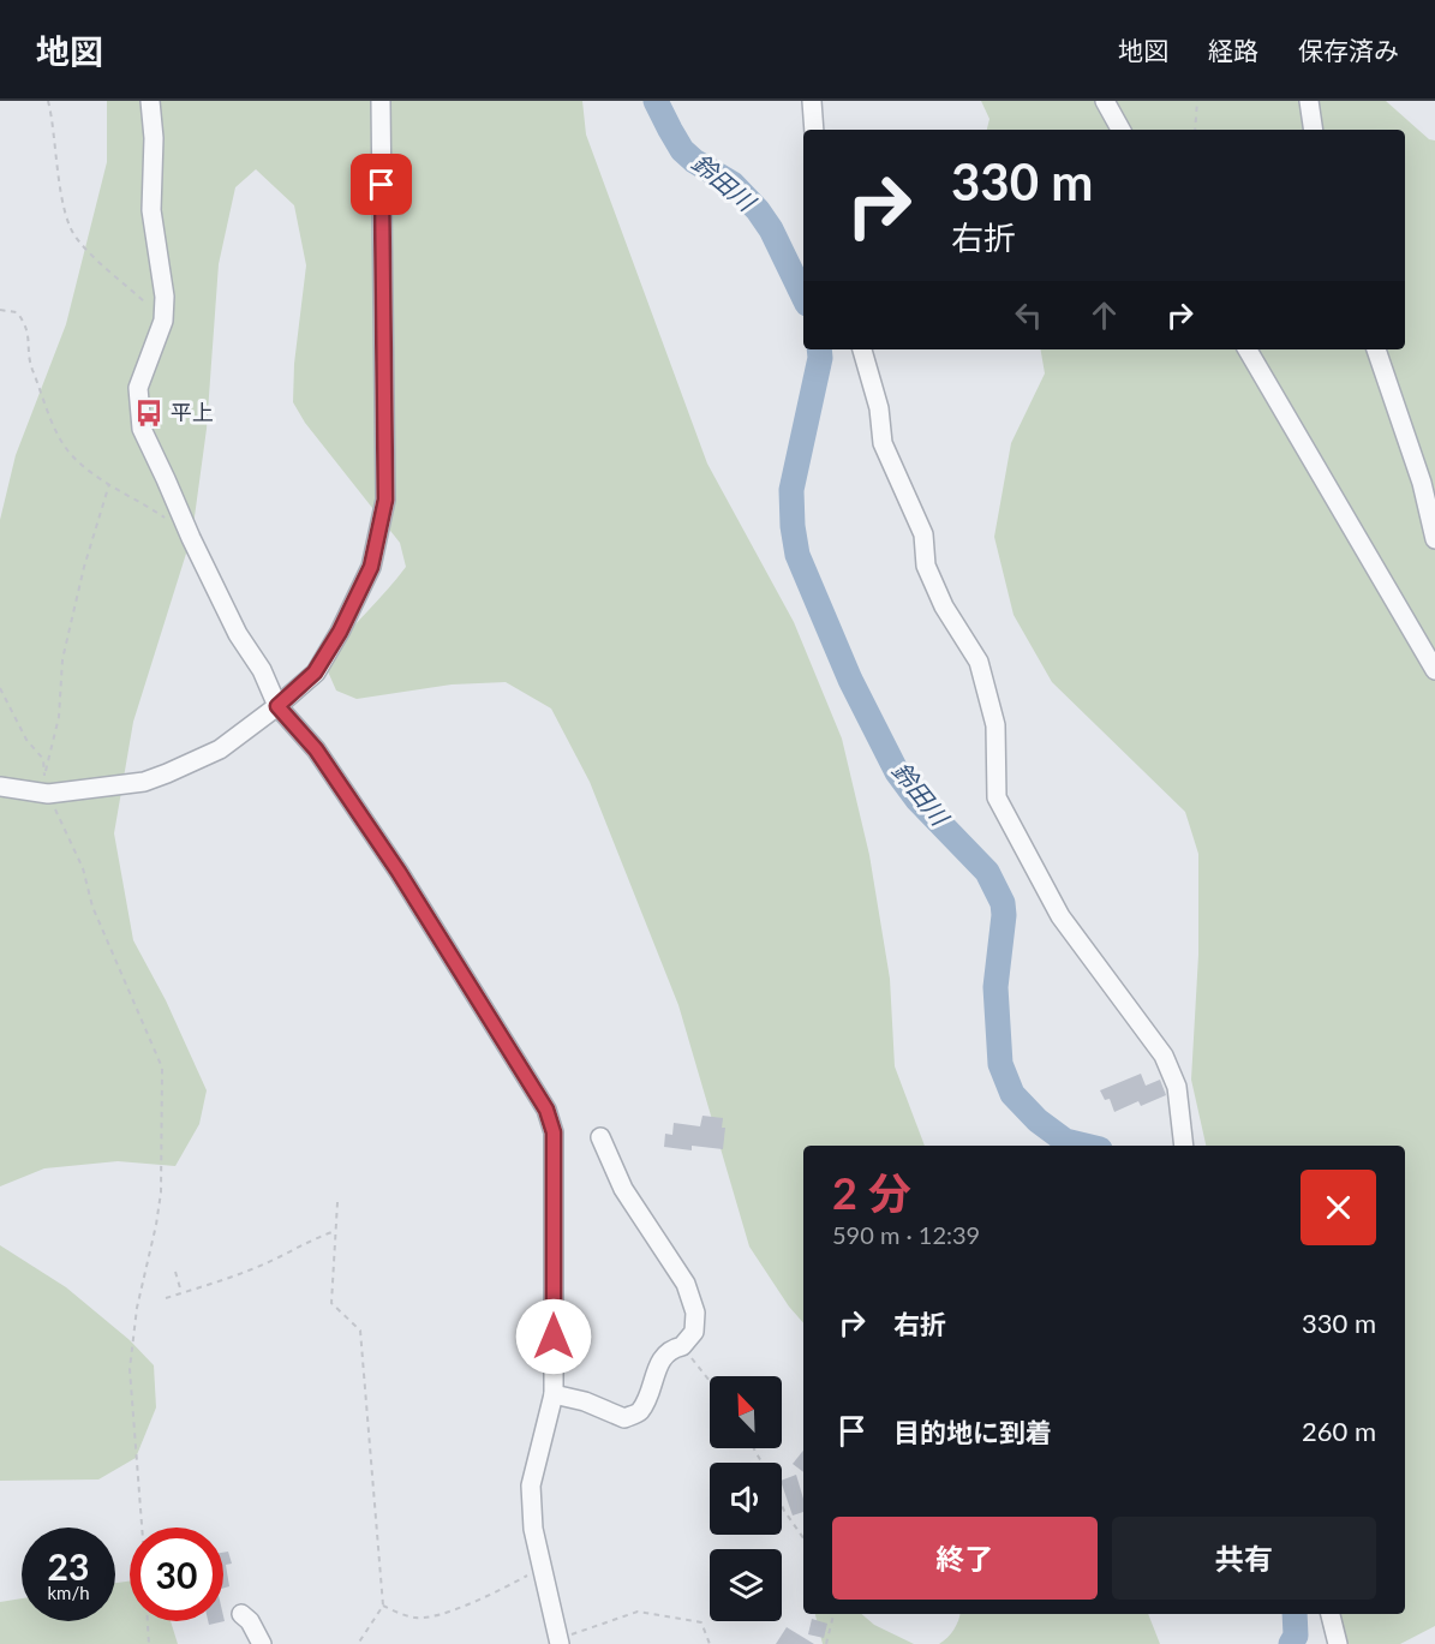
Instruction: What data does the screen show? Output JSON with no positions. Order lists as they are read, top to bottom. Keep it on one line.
{"water":["鈴田川"],"places":{"bus stop":["平上"]},"north":"top left","page":{"header":"地図","nav":["地図","経路","保存済み"],"turn":["330 m","右折"],"heading":["2 分","590 m · 12:39"],"list":[{"name":"右折","value":"330 m"},{"name":"目的地に到着","value":"260 m"}],"buttons":["終了","共有"],"speed":"23 km/h","limit":"30"}}
